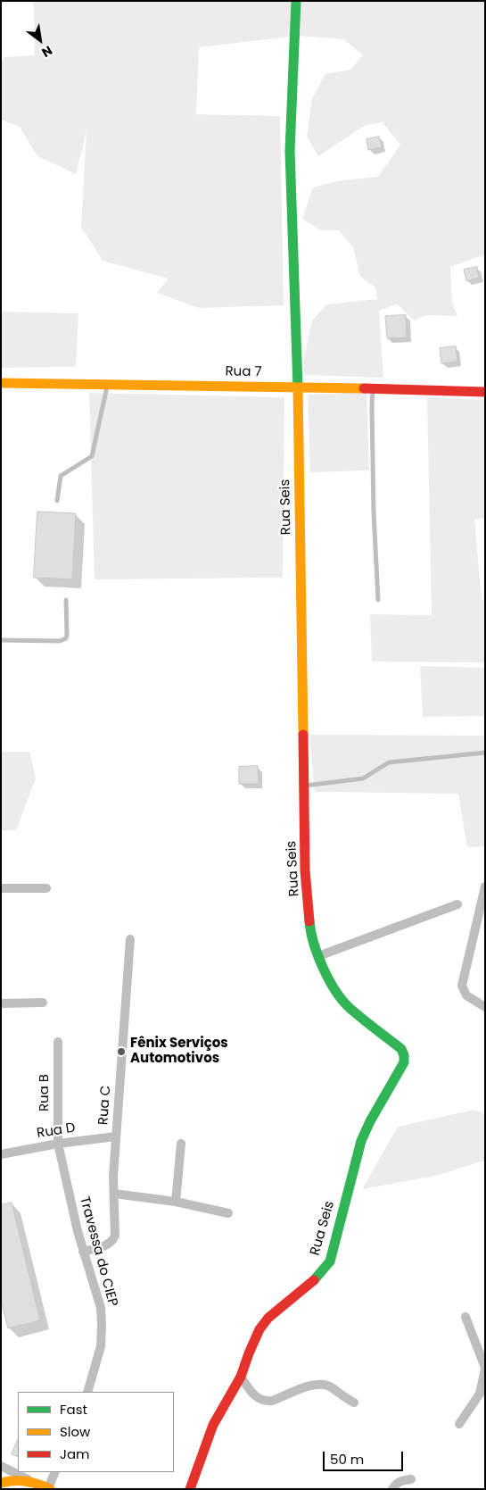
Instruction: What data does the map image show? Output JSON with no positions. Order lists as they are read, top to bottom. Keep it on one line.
{"streets":{"street":["Rua 7","Rua Seis","Rua B","Rua C","Rua D","Travessa do CIEP"]},"crossings":[["Rua 7","Rua Seis"],["Rua B","Rua D"],["Rua B","Travessa do CIEP"],["Rua C","Rua D"],["Rua C","Travessa do CIEP"],["Rua D","Travessa do CIEP"]],"places":["Fênix Serviços Automotivos"],"legend":["Fast","Slow","Jam"],"scale_bar":"50 m","north":"bottom right"}
